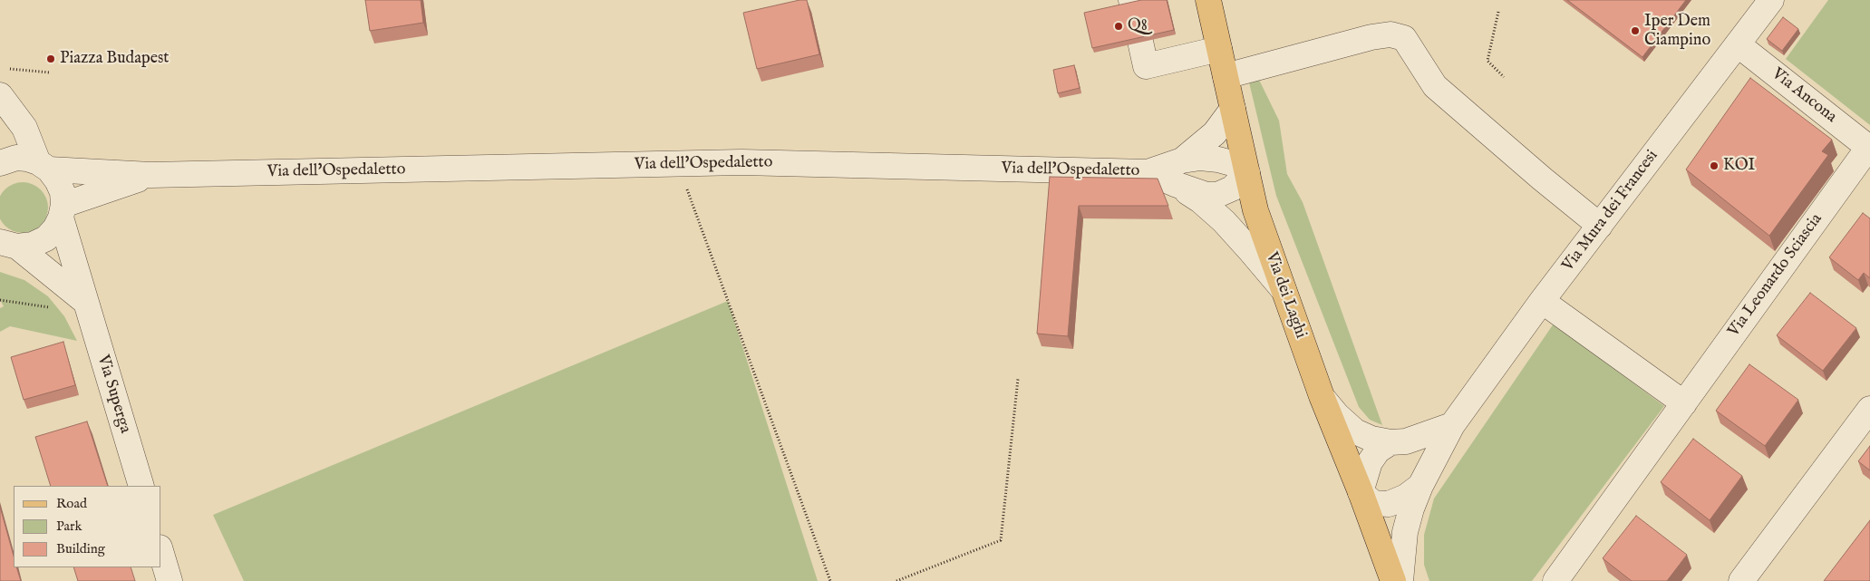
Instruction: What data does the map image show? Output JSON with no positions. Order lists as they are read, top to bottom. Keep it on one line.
{"streets":{"main road":["Via dei Laghi"],"street":["Via Ancona","Via dell'Ospedaletto","Via Mura dei Francesi","Via Leonardo Sciascia","Via Superga"]},"crossings":[["Via Ancona","Via Mura dei Francesi"],["Via Ancona","Via Leonardo Sciascia"],["Via dell'Ospedaletto","Via dei Laghi"],["Via dell'Ospedaletto","Via Superga"],["Via Mura dei Francesi","Via dei Laghi"]],"places":["Q8","Iper Dem Ciampino","Piazza Budapest","KOI"],"legend":["Road","Park","Building"]}
